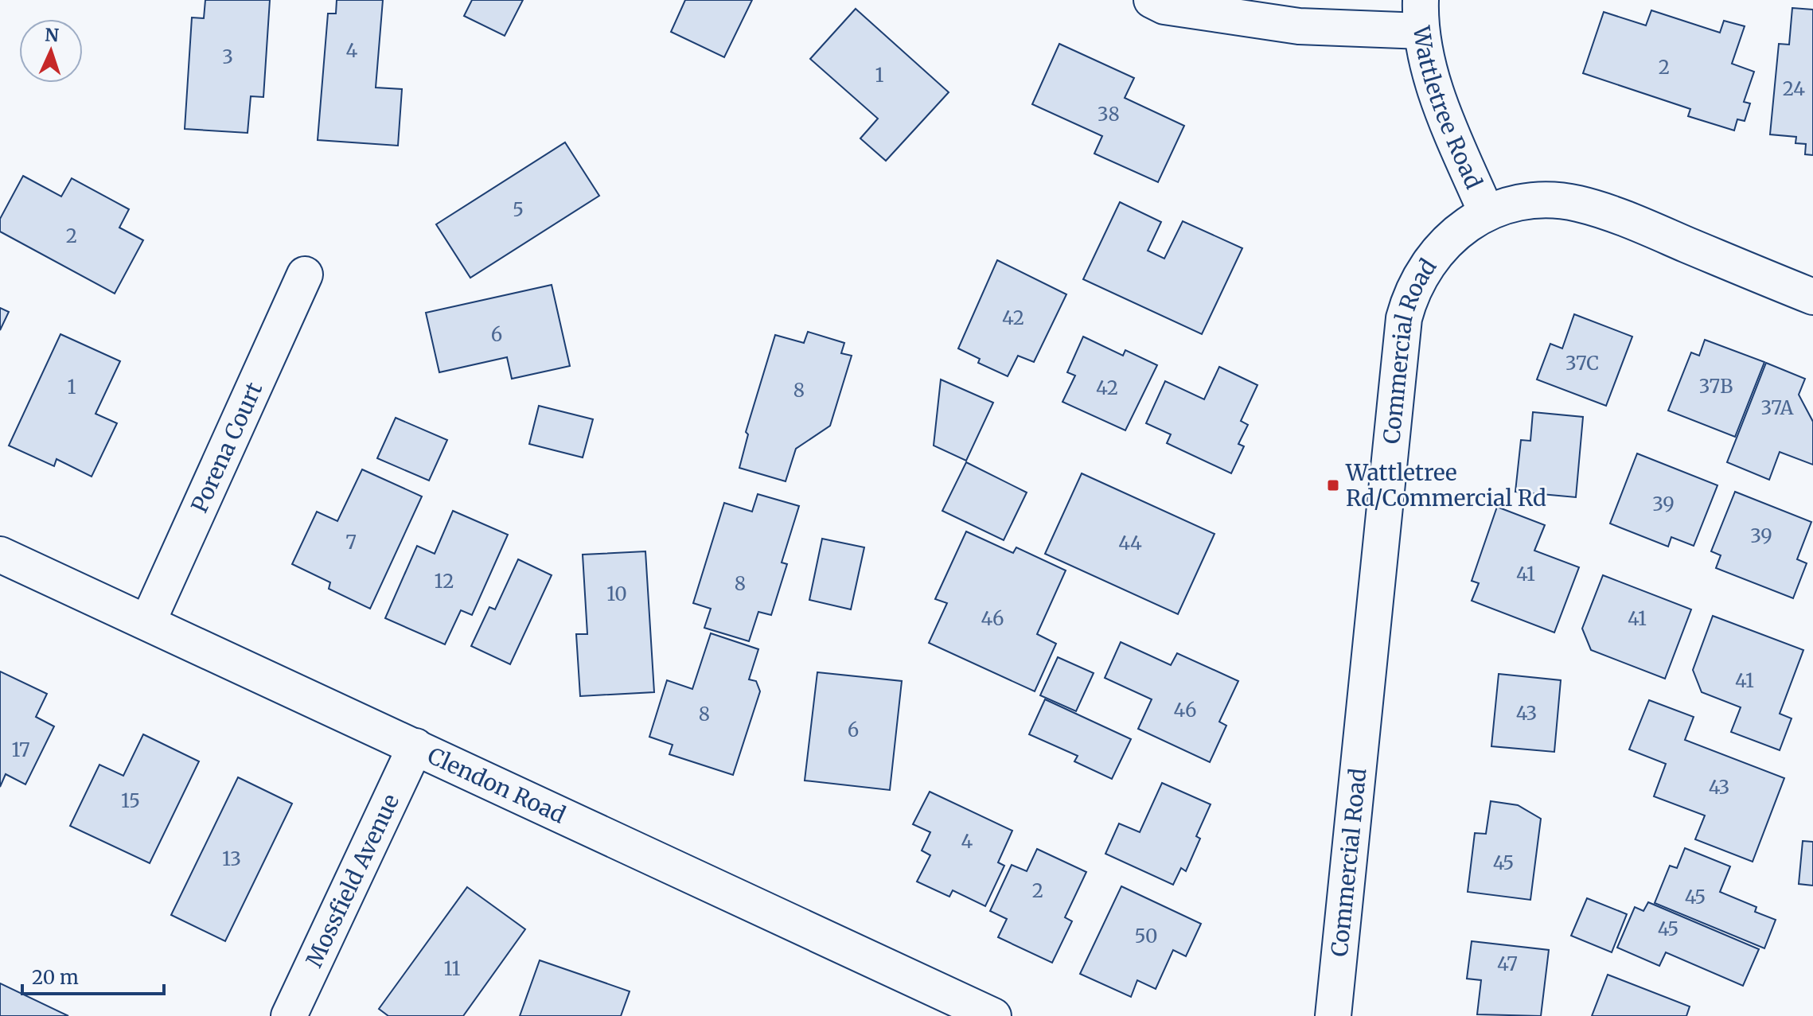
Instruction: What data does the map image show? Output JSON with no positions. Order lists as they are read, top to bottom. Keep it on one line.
{"streets":{"street":["Wattletree Road","Commercial Road","Porena Court","Clendon Road","Mossfield Avenue"]},"crossings":[["Wattletree Road","Commercial Road"],["Porena Court","Clendon Road"],["Clendon Road","Mossfield Avenue"]],"places":{"transit":["Wattletree Rd/Commercial Rd"]},"house_numbers":["4","3","2","1","24","38","5","2","42","6","37C","37B","1","42","8","37A","39","39","7","44","41","12","8","10","46","41","41","46","43","8","6","17","43","15","4","13","45","2","45","45","50","47","11"],"scale_bar":"20 m","north":"top"}
